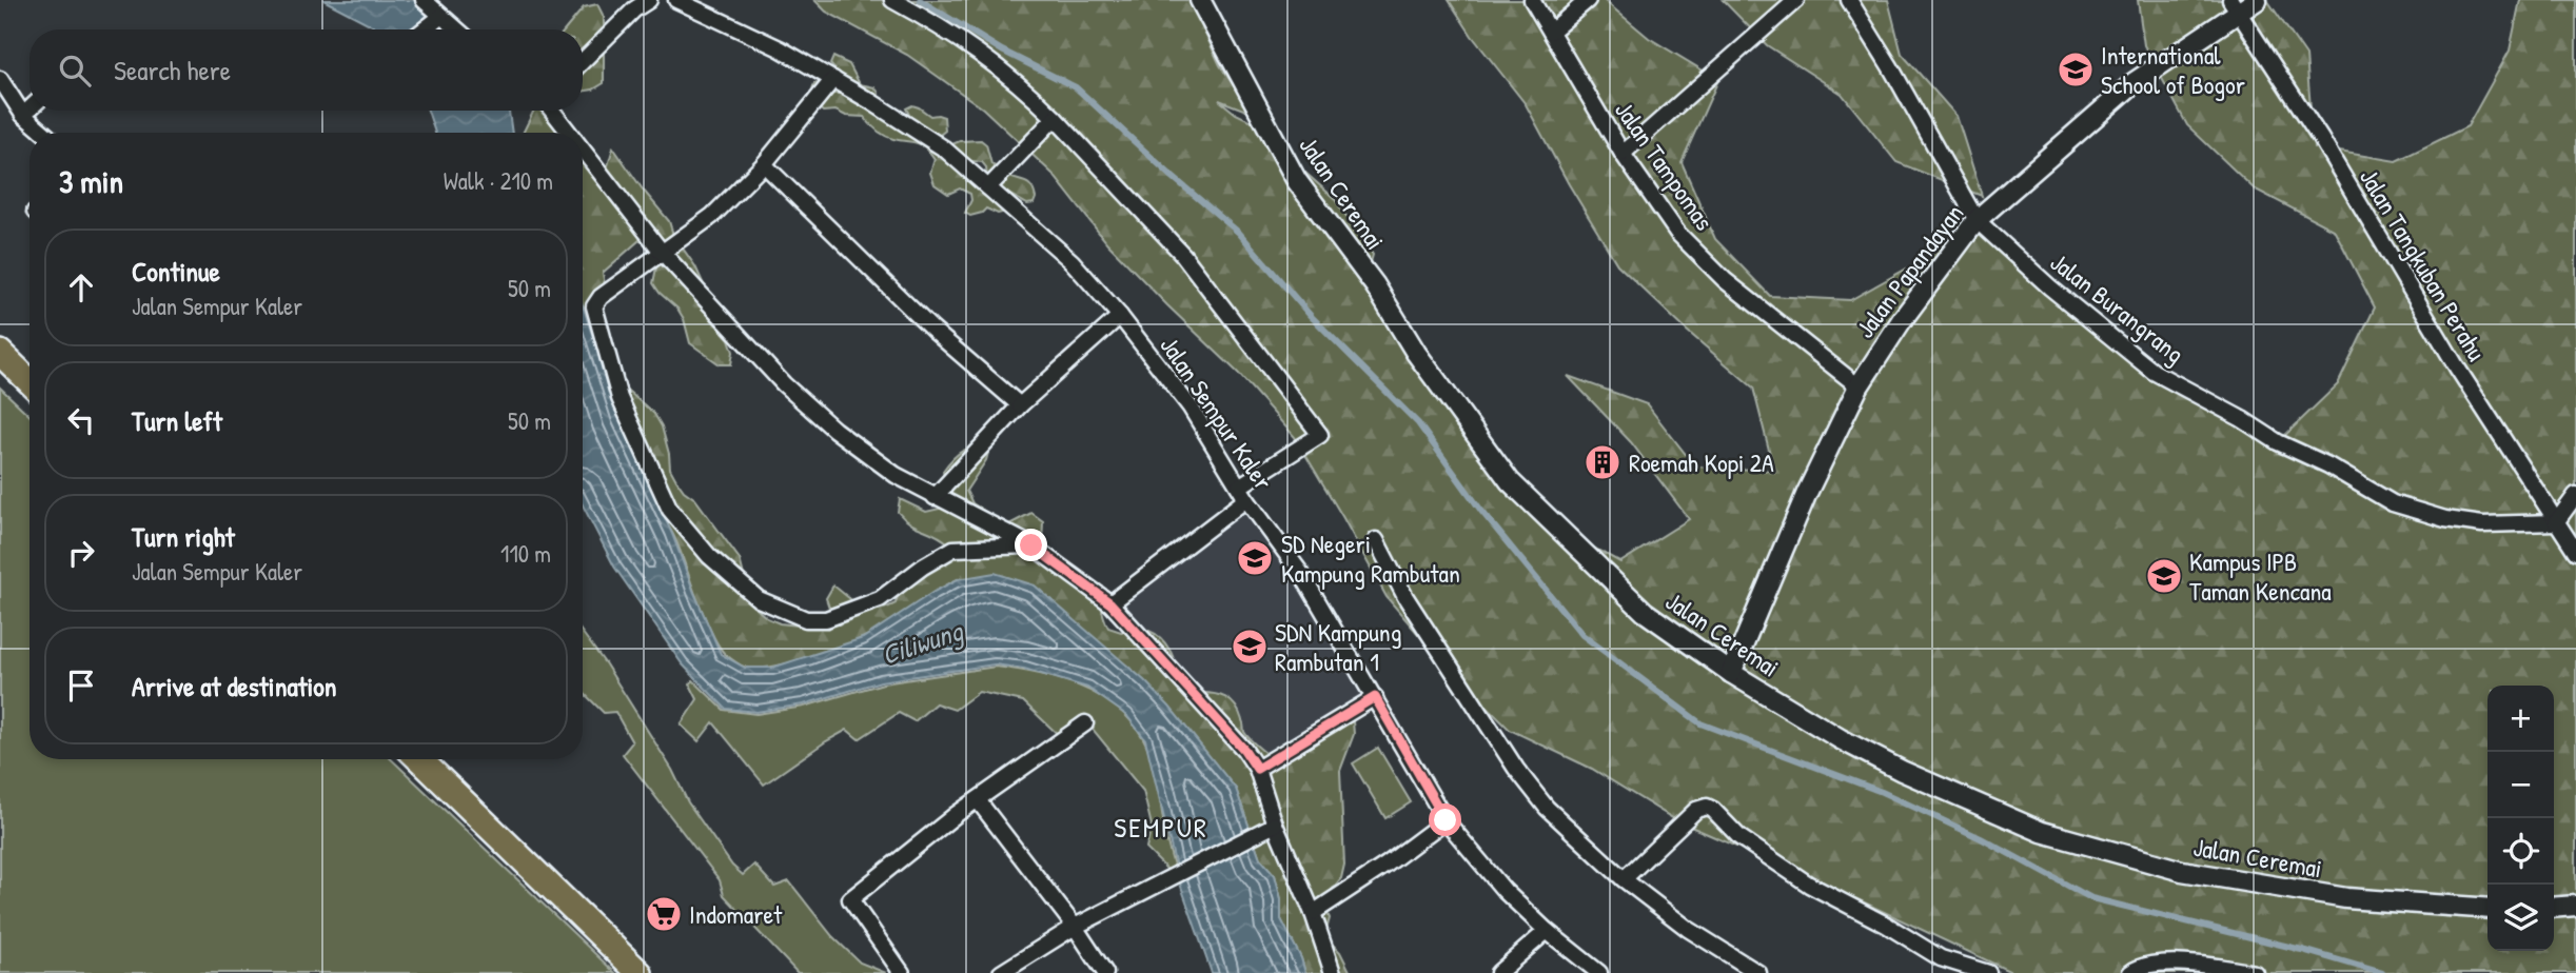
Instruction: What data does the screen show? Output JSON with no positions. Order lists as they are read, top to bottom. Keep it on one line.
{"streets":{"street":["Jalan Tampomas","Jalan Ceremai","Jalan Tangkuban Perahu","Jalan Papandayan","Jalan Burangrang","Jalan Sempur Kaler"]},"crossings":[["Jalan Tampomas","Jalan Papandayan"],["Jalan Ceremai","Jalan Papandayan"],["Jalan Tangkuban Perahu","Jalan Papandayan"],["Jalan Tangkuban Perahu","Jalan Burangrang"],["Jalan Papandayan","Jalan Burangrang"]],"districts":["SEMPUR"],"water":["Ciliwung"],"places":{"school or university":["International School of Bogor","SD Negeri Kampung Rambutan","Kampus IPB Taman Kencana","SDN Kampung Rambutan 1"],"building":["Roemah Kopi 2A"],"supermarket":["Indomaret"]},"page":{"search":"Search here","heading":["3 min","Walk · 210 m"],"list":[["Continue","Jalan Sempur Kaler","50 m"],["Turn left","50 m"],["Turn right","Jalan Sempur Kaler","110 m"],"Arrive at destination"],"map_buttons":["+","−"]}}
